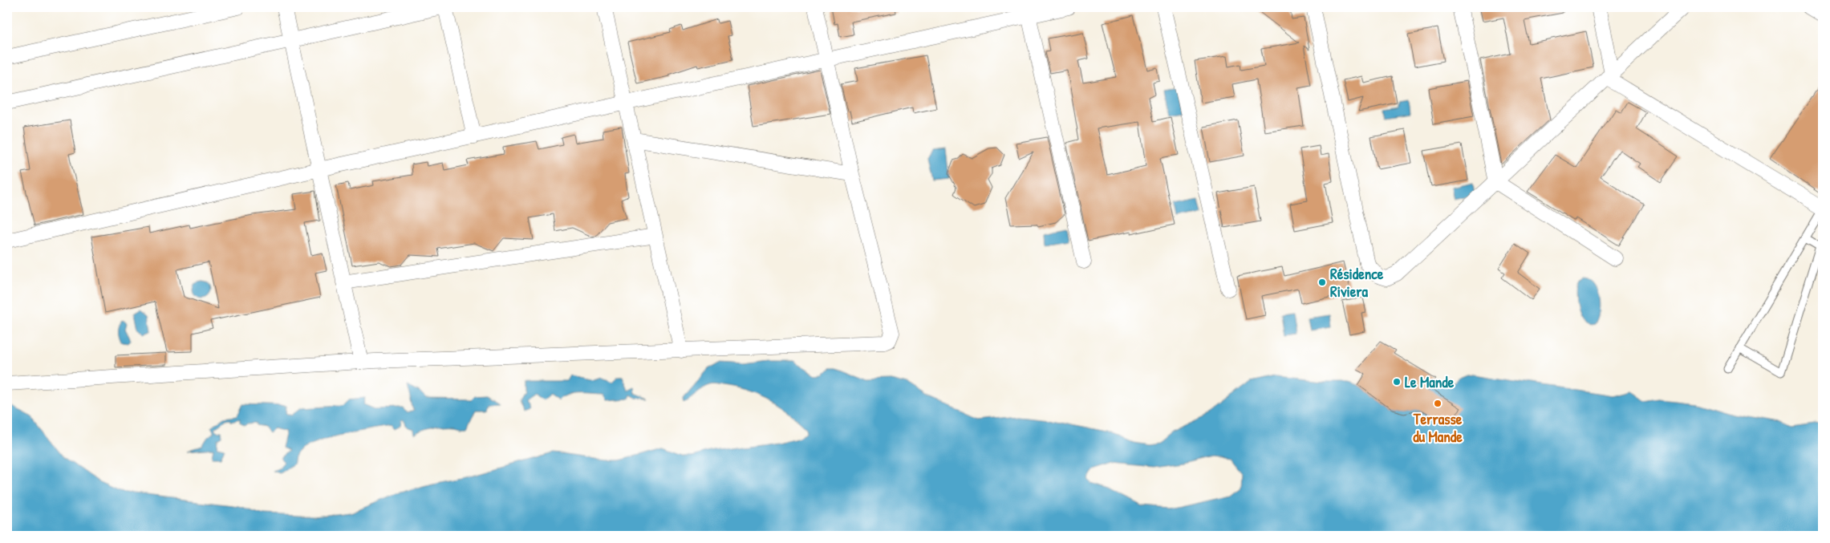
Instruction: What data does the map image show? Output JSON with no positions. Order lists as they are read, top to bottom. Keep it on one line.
{"places":["Résidence Riviera","Le Mande","Terrasse du Mande"]}
